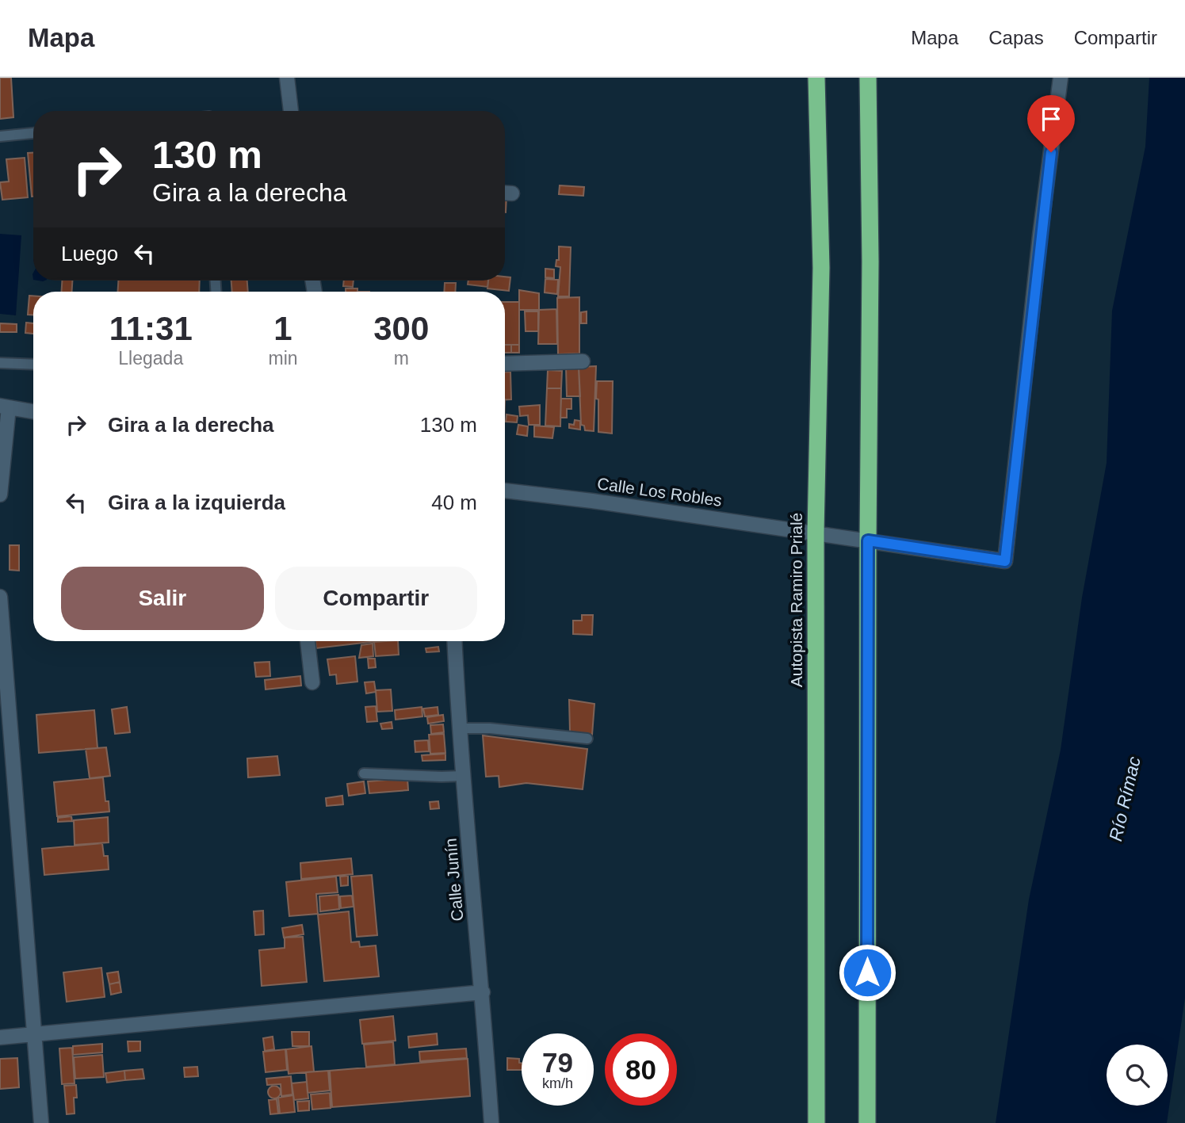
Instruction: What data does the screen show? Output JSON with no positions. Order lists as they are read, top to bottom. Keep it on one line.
{"streets":{"highway":["Autopista Ramiro Prialé"],"street":["Calle Los Robles","Calle Junín"]},"crossings":[["Calle Los Robles","Autopista Ramiro Prialé"]],"water":["Río Rímac"],"page":{"header":"Mapa","nav":["Mapa","Capas","Compartir"],"turn":["130 m","Gira a la derecha"],"then":"Luego","eta":["11:31","Llegada","1","min","300","m"],"list":[{"name":"Gira a la derecha","value":"130 m"},{"name":"Gira a la izquierda","value":"40 m"}],"buttons":["Salir","Compartir"],"speed":"79 km/h","limit":"80"}}
